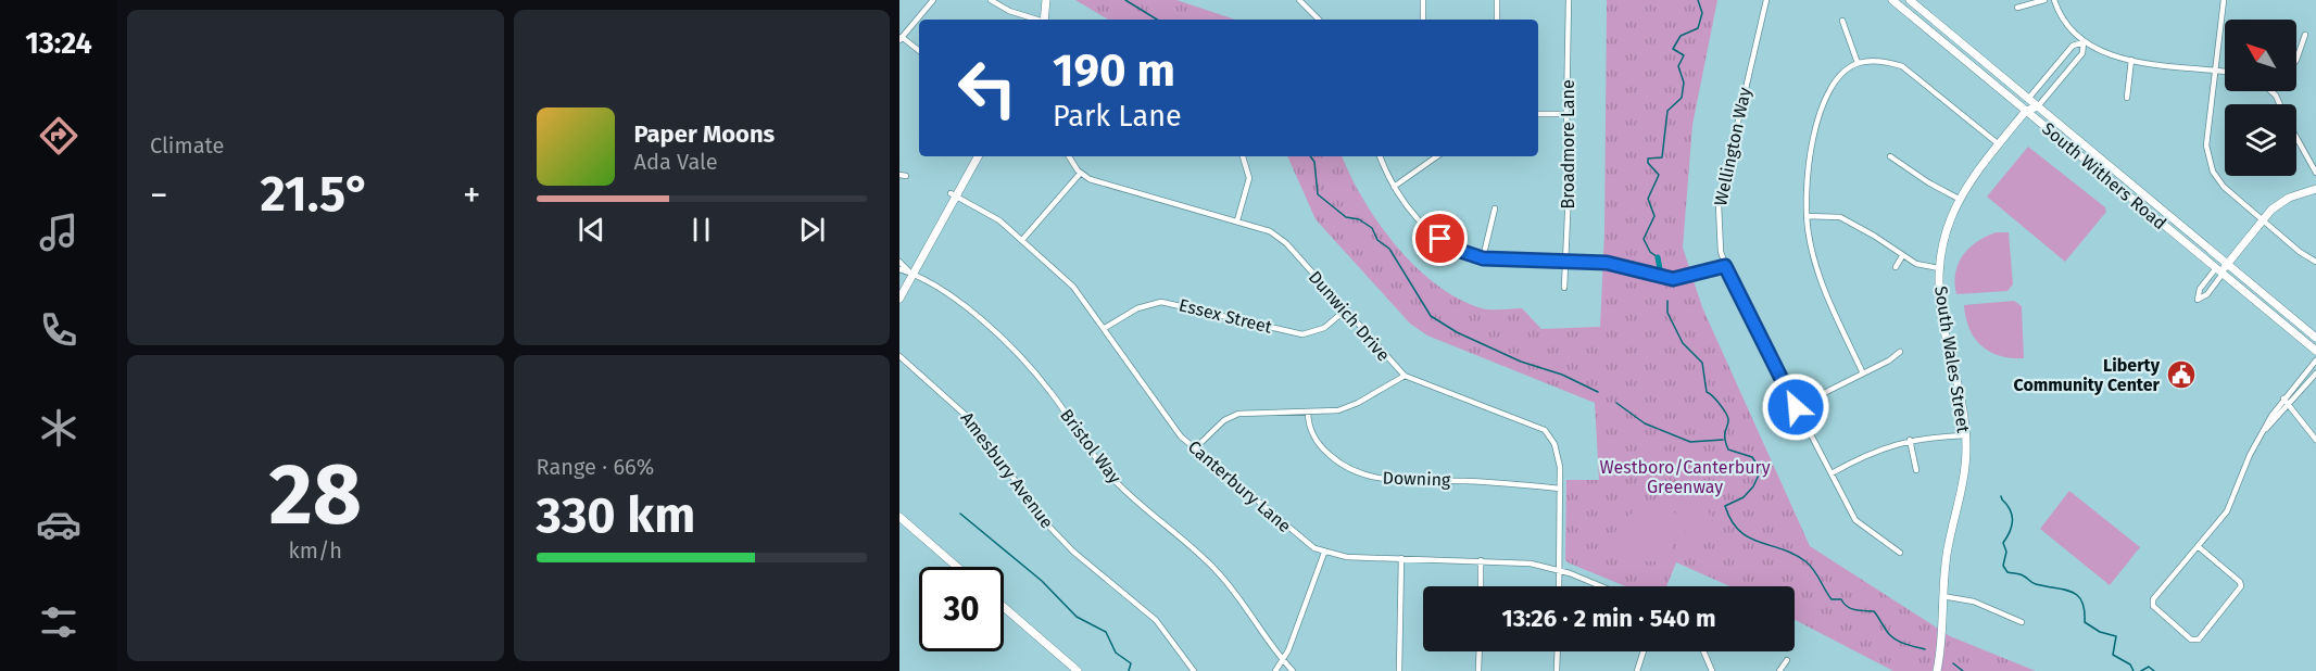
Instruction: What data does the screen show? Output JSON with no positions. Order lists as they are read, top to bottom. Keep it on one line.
{"streets":{"main road":["South Withers Road","South Wales Street"],"street":["Broadmore Lane","Wellington Way","Essex Street","Dunwich Drive","Bristol Way","Amesbury Avenue","Downing","Canterbury Lane"]},"crossings":[["South Withers Road","South Wales Street"],["Essex Street","Dunwich Drive"],["Essex Street","Canterbury Lane"],["Dunwich Drive","Downing"],["Dunwich Drive","Canterbury Lane"]],"parks":["Westboro/Canterbury Greenway"],"places":{"public building":["Liberty Community Center"]},"north":"top left","page":{"tabs":"13:24","tile":["Climate",["28","km/h"],["Range · 66%","330 km"]],"turn":["190 m","Park Lane"],"song":["Paper Moons","Ada Vale"],"heat":["−","21.5°","+"],"limit":"30","trip":"13:26 · 2 min · 540 m"}}
